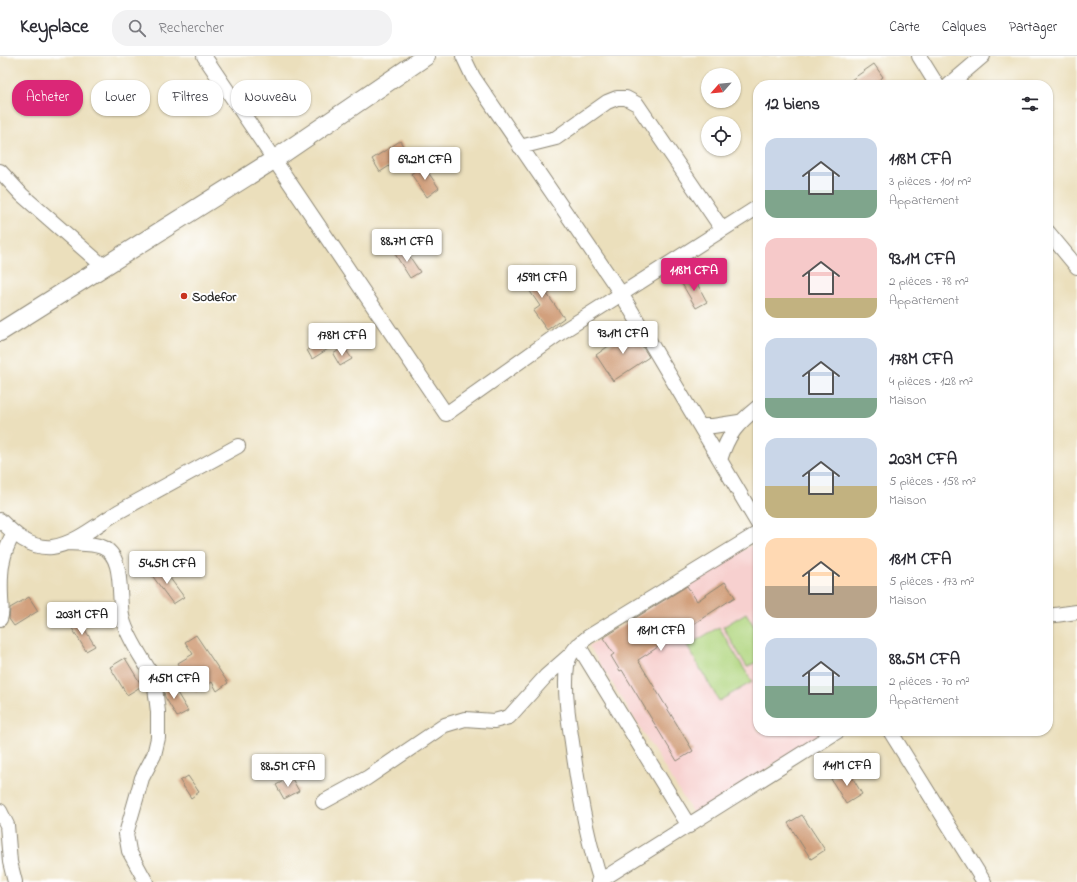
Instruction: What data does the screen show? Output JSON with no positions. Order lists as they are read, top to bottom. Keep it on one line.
{"places":["Sodefor"],"north":"bottom left","page":{"header":"Keyplace","search":"Rechercher","nav":["Carte","Calques","Partager"],"chip":["Acheter","Louer","Filtres","Nouveau"],"heading":"12 biens","list":[{"name":"118M CFA","note":"3 pièces · 101 m² · Appartement"},{"name":"93.1M CFA","note":"2 pièces · 78 m² · Appartement"},{"name":"178M CFA","note":"4 pièces · 128 m² · Maison"},{"name":"203M CFA","note":"5 pièces · 158 m² · Maison"},{"name":"181M CFA","note":"5 pièces · 173 m² · Maison"},{"name":"88.5M CFA","note":"2 pièces · 70 m² · Appartement"}],"price":["69.2M CFA","88.7M CFA","118M CFA","159M CFA","93.1M CFA","178M CFA","54.5M CFA","203M CFA","181M CFA","145M CFA","141M CFA","88.5M CFA"]}}
